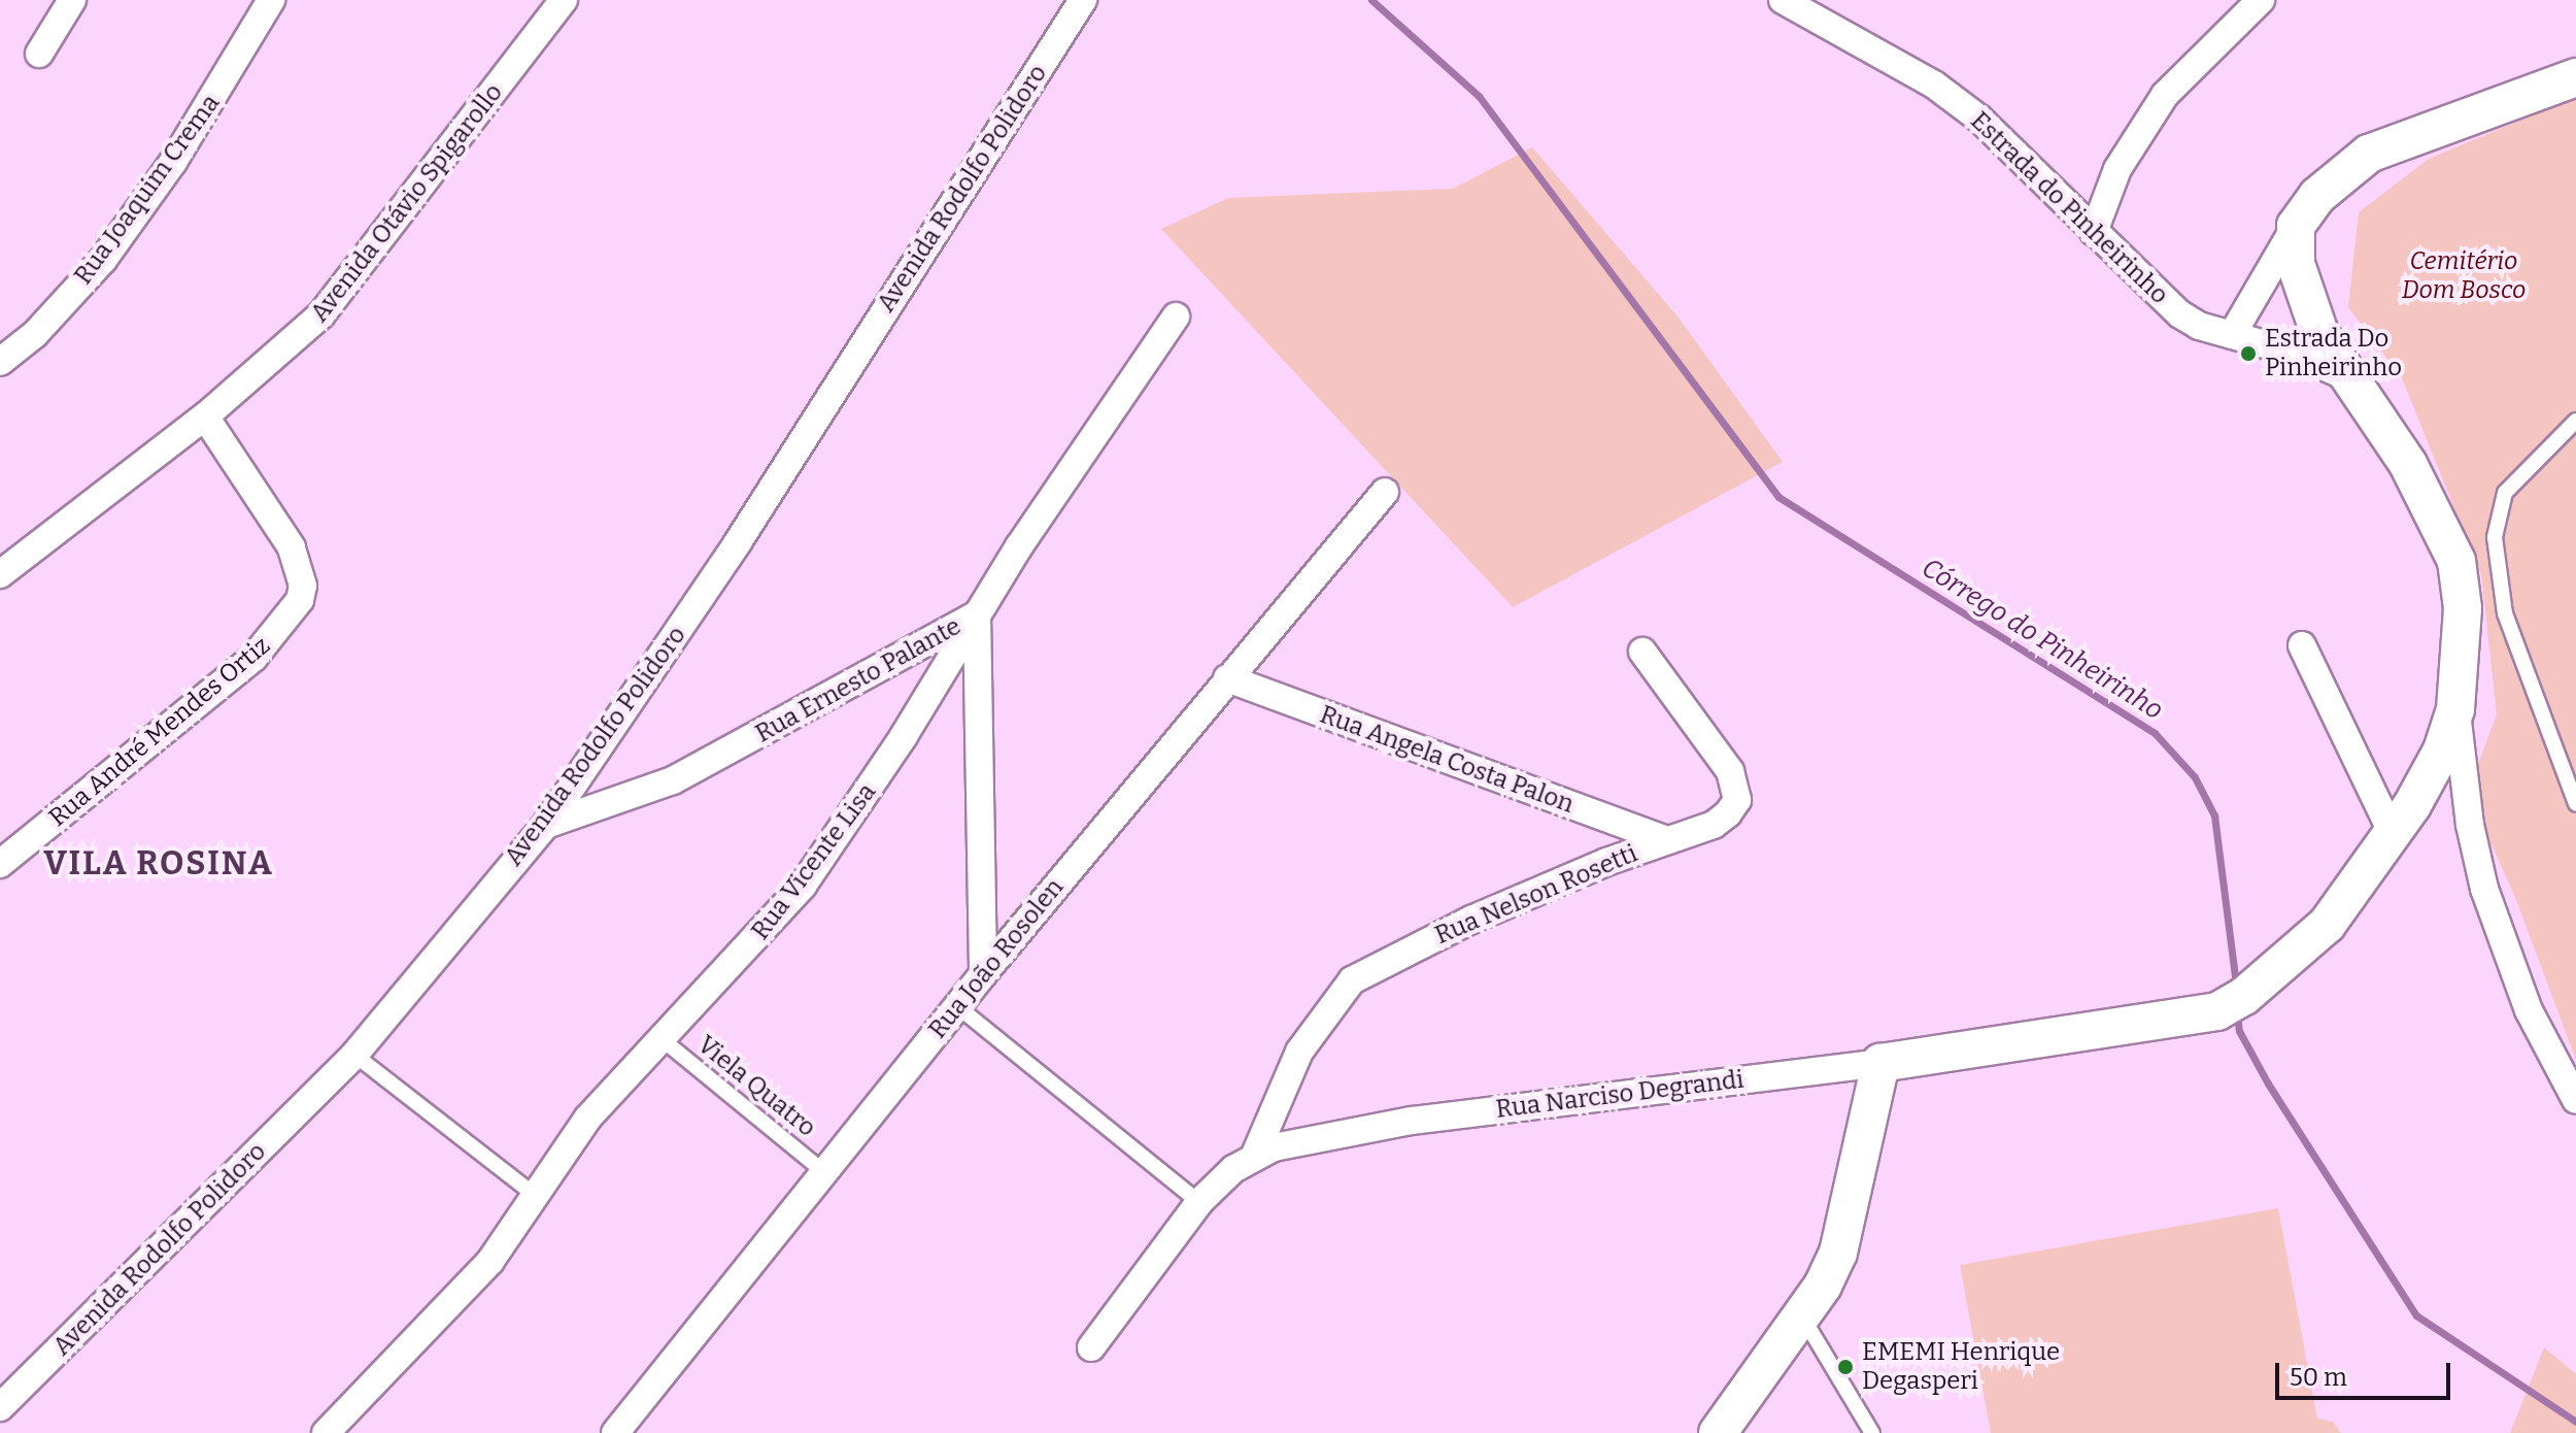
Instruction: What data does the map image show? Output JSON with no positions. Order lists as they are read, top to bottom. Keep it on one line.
{"streets":{"main road":["Rua Narciso Degrandi"],"street":["Avenida Rodolfo Polidoro","Rua Joaquim Crema","Avenida Otávio Spigarollo","Estrada do Pinheirinho","Rua Ernesto Palante","Rua André Mendes Ortiz","Rua Angela Costa Palon","Rua Vicente Lisa","Rua Nelson Rosetti","Rua João Rosolen"],"lane":["Viela Quatro"]},"crossings":[["Avenida Rodolfo Polidoro","Rua Ernesto Palante"],["Avenida Otávio Spigarollo","Rua André Mendes Ortiz"],["Rua Ernesto Palante","Rua Vicente Lisa"],["Rua Ernesto Palante","Rua João Rosolen"],["Rua Angela Costa Palon","Rua Nelson Rosetti"],["Rua Angela Costa Palon","Rua João Rosolen"],["Rua Vicente Lisa","Viela Quatro"],["Rua Nelson Rosetti","Rua Narciso Degrandi"],["Rua João Rosolen","Viela Quatro"]],"districts":["VILA ROSINA"],"water":["Córrego do Pinheirinho"],"parks":["Cemitério Dom Bosco"],"places":["Estrada Do Pinheirinho","EMEMI Henrique Degasperi"],"scale_bar":"50 m"}
